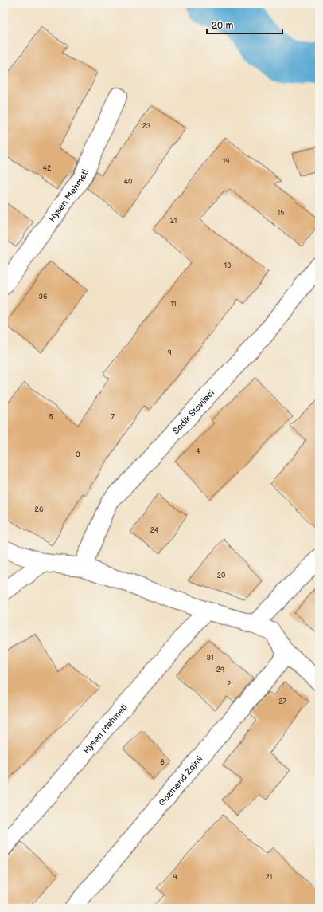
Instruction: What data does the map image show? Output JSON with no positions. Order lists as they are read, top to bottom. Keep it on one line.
{"streets":{"street":["Hysen Mehmeti","Sadik Stavileci","Gazmend Zajmi"]},"house_numbers":["23","19","42","40","15","21","13","36","11","9","5","7","4","3","26","24","20","31","29","2","27","6","9","21"],"scale_bar":"20 m"}
